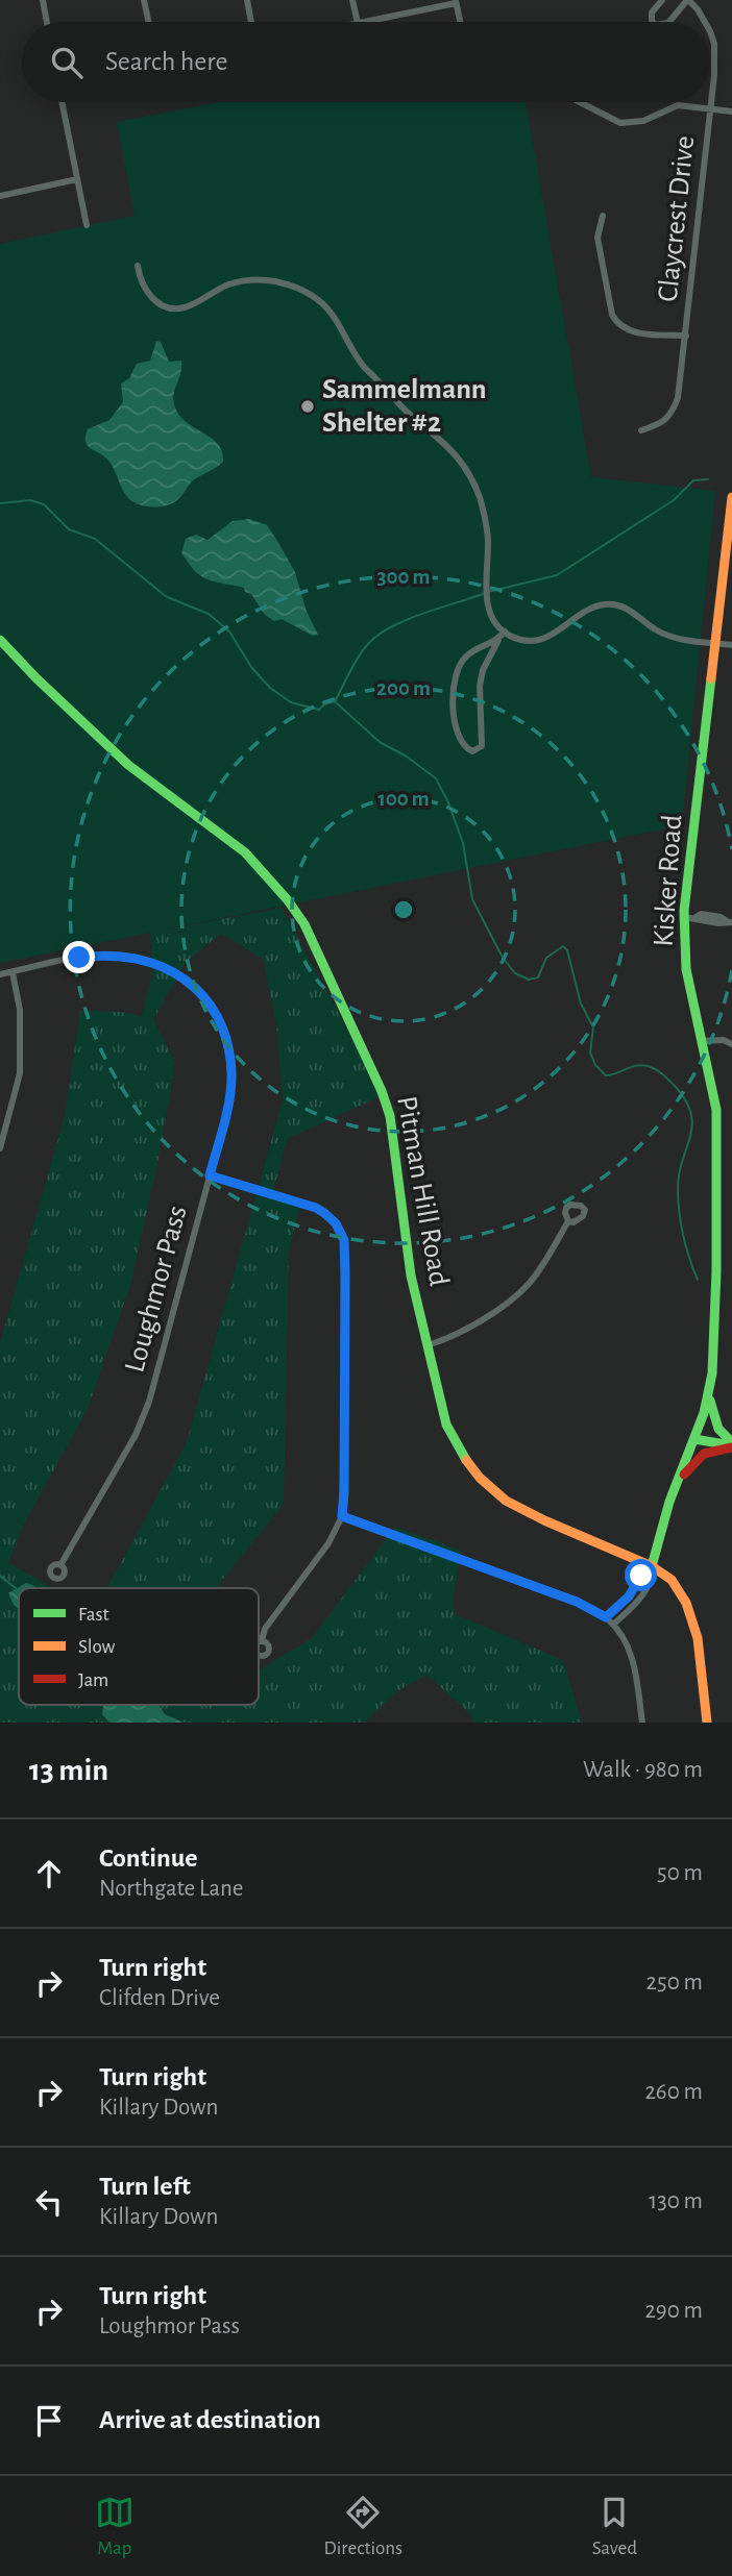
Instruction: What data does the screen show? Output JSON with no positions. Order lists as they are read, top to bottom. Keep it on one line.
{"streets":{"main road":["Kisker Road","Pitman Hill Road"],"street":["Claycrest Drive","Loughmor Pass"]},"places":["Sammelmann Shelter #2"],"legend":["Fast","Slow","Jam"],"page":{"search":"Search here","heading":["13 min","Walk · 980 m"],"list":[["Continue","Northgate Lane","50 m"],["Turn right","Clifden Drive","250 m"],["Turn right","Killary Down","260 m"],["Turn left","Killary Down","130 m"],["Turn right","Loughmor Pass","290 m"],"Arrive at destination"],"nav":["Map","Directions","Saved"]},"rings":["300 m","200 m","100 m"]}
